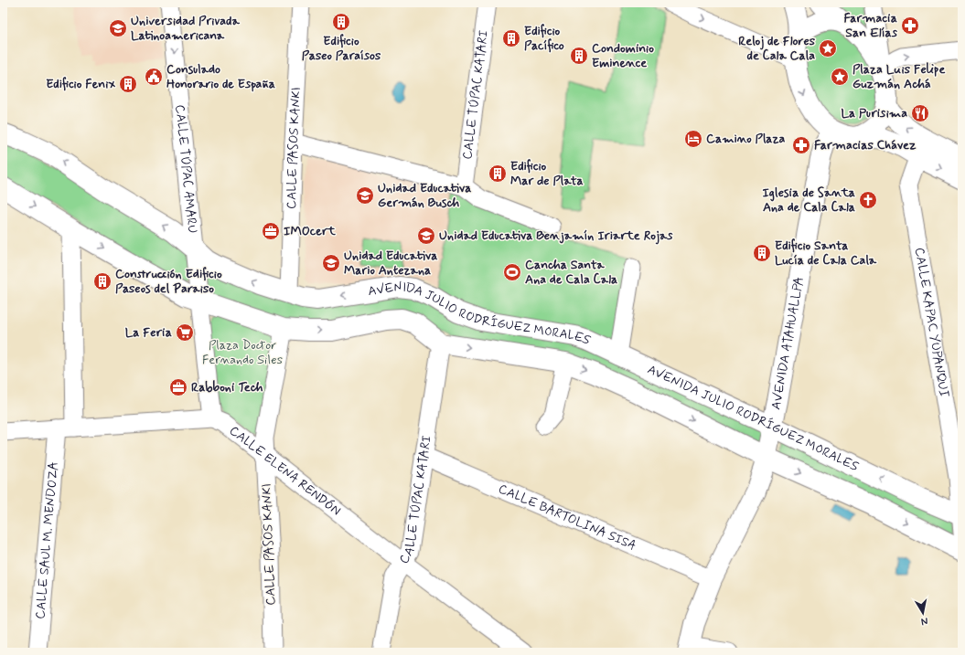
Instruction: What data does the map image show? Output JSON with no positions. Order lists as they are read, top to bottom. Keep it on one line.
{"streets":{"main road":["AVENIDA JULIO RODRÍGUEZ MORALES","AVENIDA ATAHUALLPA"],"street":["CALLE TÚPAC KATARI","CALLE PASOS KANKI","CALLE TÚPAC AMARU","CALLE KAPAC YUPANQUI","CALLE ELENA RENDÓN","CALLE BARTOLINA SISA","CALLE SAUL M. MENDOZA"]},"crossings":[["CALLE TÚPAC KATARI","AVENIDA JULIO RODRÍGUEZ MORALES"],["CALLE TÚPAC KATARI","CALLE ELENA RENDÓN"],["CALLE TÚPAC KATARI","CALLE BARTOLINA SISA"],["CALLE PASOS KANKI","AVENIDA JULIO RODRÍGUEZ MORALES"],["CALLE PASOS KANKI","CALLE ELENA RENDÓN"],["CALLE TÚPAC AMARU","AVENIDA JULIO RODRÍGUEZ MORALES"],["CALLE TÚPAC AMARU","CALLE ELENA RENDÓN"],["AVENIDA JULIO RODRÍGUEZ MORALES","CALLE KAPAC YUPANQUI"],["AVENIDA JULIO RODRÍGUEZ MORALES","AVENIDA ATAHUALLPA"],["AVENIDA ATAHUALLPA","CALLE BARTOLINA SISA"]],"one_way":["CALLE TÚPAC AMARU"],"parks":["Plaza Doctor Fernando Siles"],"places":{"building":["Edificio Paseo Paraísos","Edificio Pacífico","Condominio Eminence","Edificio Fenix","Edificio Mar de Plata","Edificio Santa Lucía de Cala Cala","Construcción Edificio Paseos del Paraiso"],"pharmacy":["Farmacia San Elías","Farmacias Chávez"],"school or university":["Universidad Privada Latinoamericana","Unidad Educativa Germán Busch","Unidad Educativa Benjamín Iriarte Rojas","Unidad Educativa Mario Antezana"],"place":["Reloj de Flores de Cala Cala","Plaza Luis Felipe Guzmán Achá"],"public building":["Consulado Honorario de España"],"restaurant":["La Purisima"],"hotel":["Camino Plaza"],"church":["Iglesia de Santa Ana de Cala Cala"],"office":["IMOcert","Rabboni Tech"],"sports":["Cancha Santa Ana de Cala Cala"],"supermarket":["La Feria"]},"north":"bottom"}
